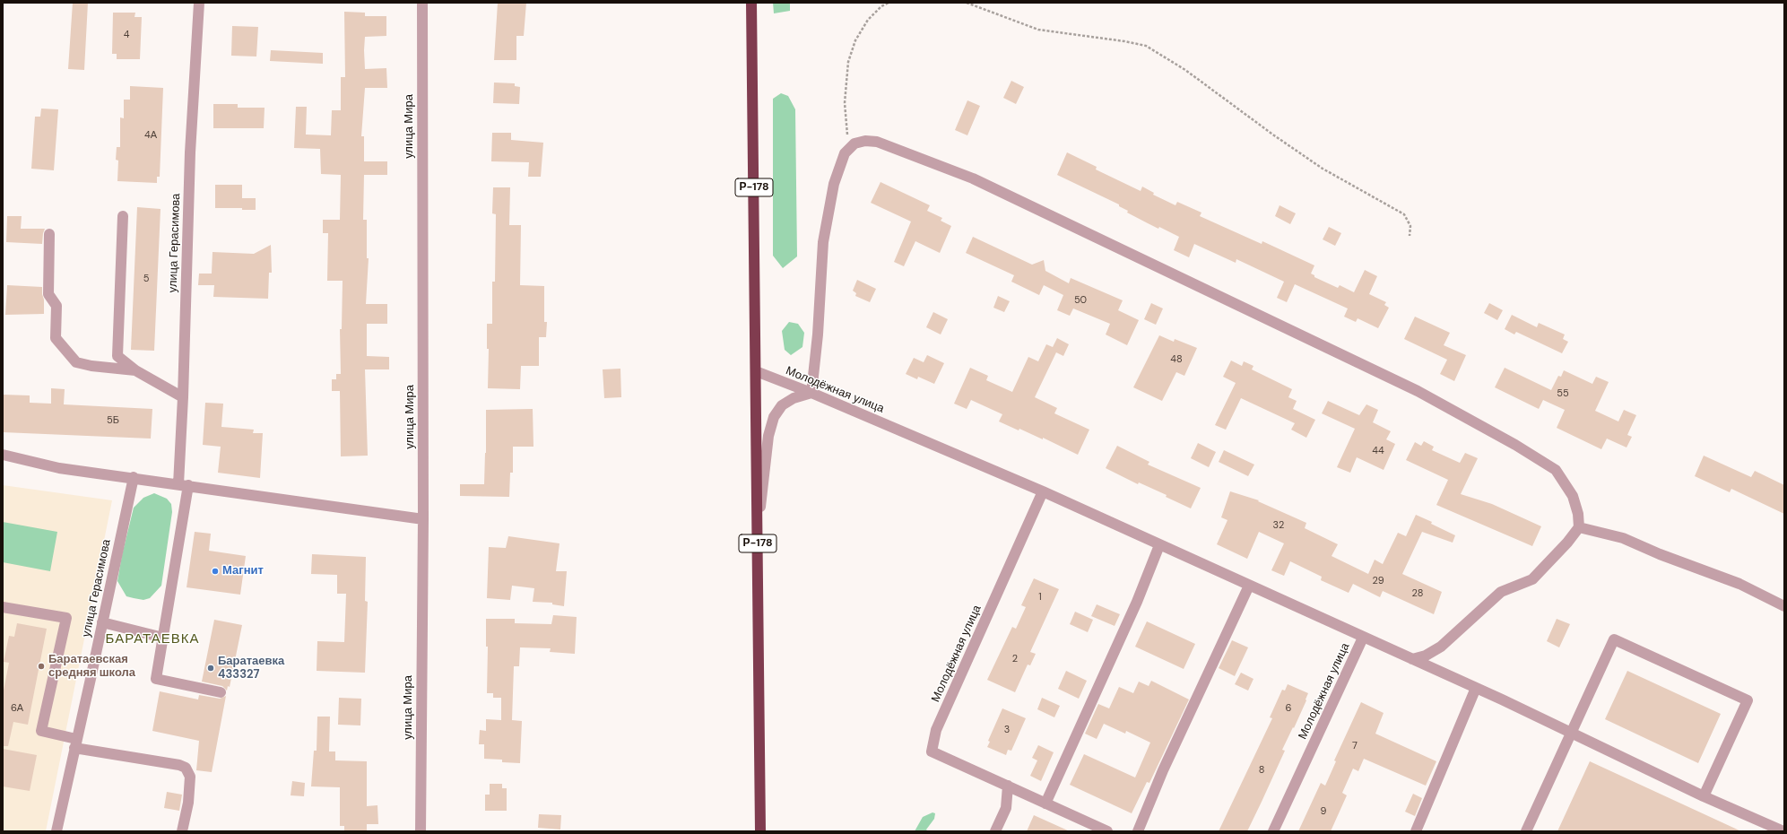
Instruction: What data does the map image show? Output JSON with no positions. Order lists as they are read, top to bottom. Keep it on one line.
{"streets":{"highway":["Р-178"],"street":["улица Мира","улица Герасимова","Молодёжная улица"]},"crossings":[["Р-178","Молодёжная улица"]],"districts":["БАРАТАЕВКА"],"places":["Магнит","Баратаевская средняя школа","Баратаевка 433327"],"house_numbers":["4","4А","5","50","48","55","5Б","44","32","29","28","1","2","6А","6","3","7","8","9"]}
